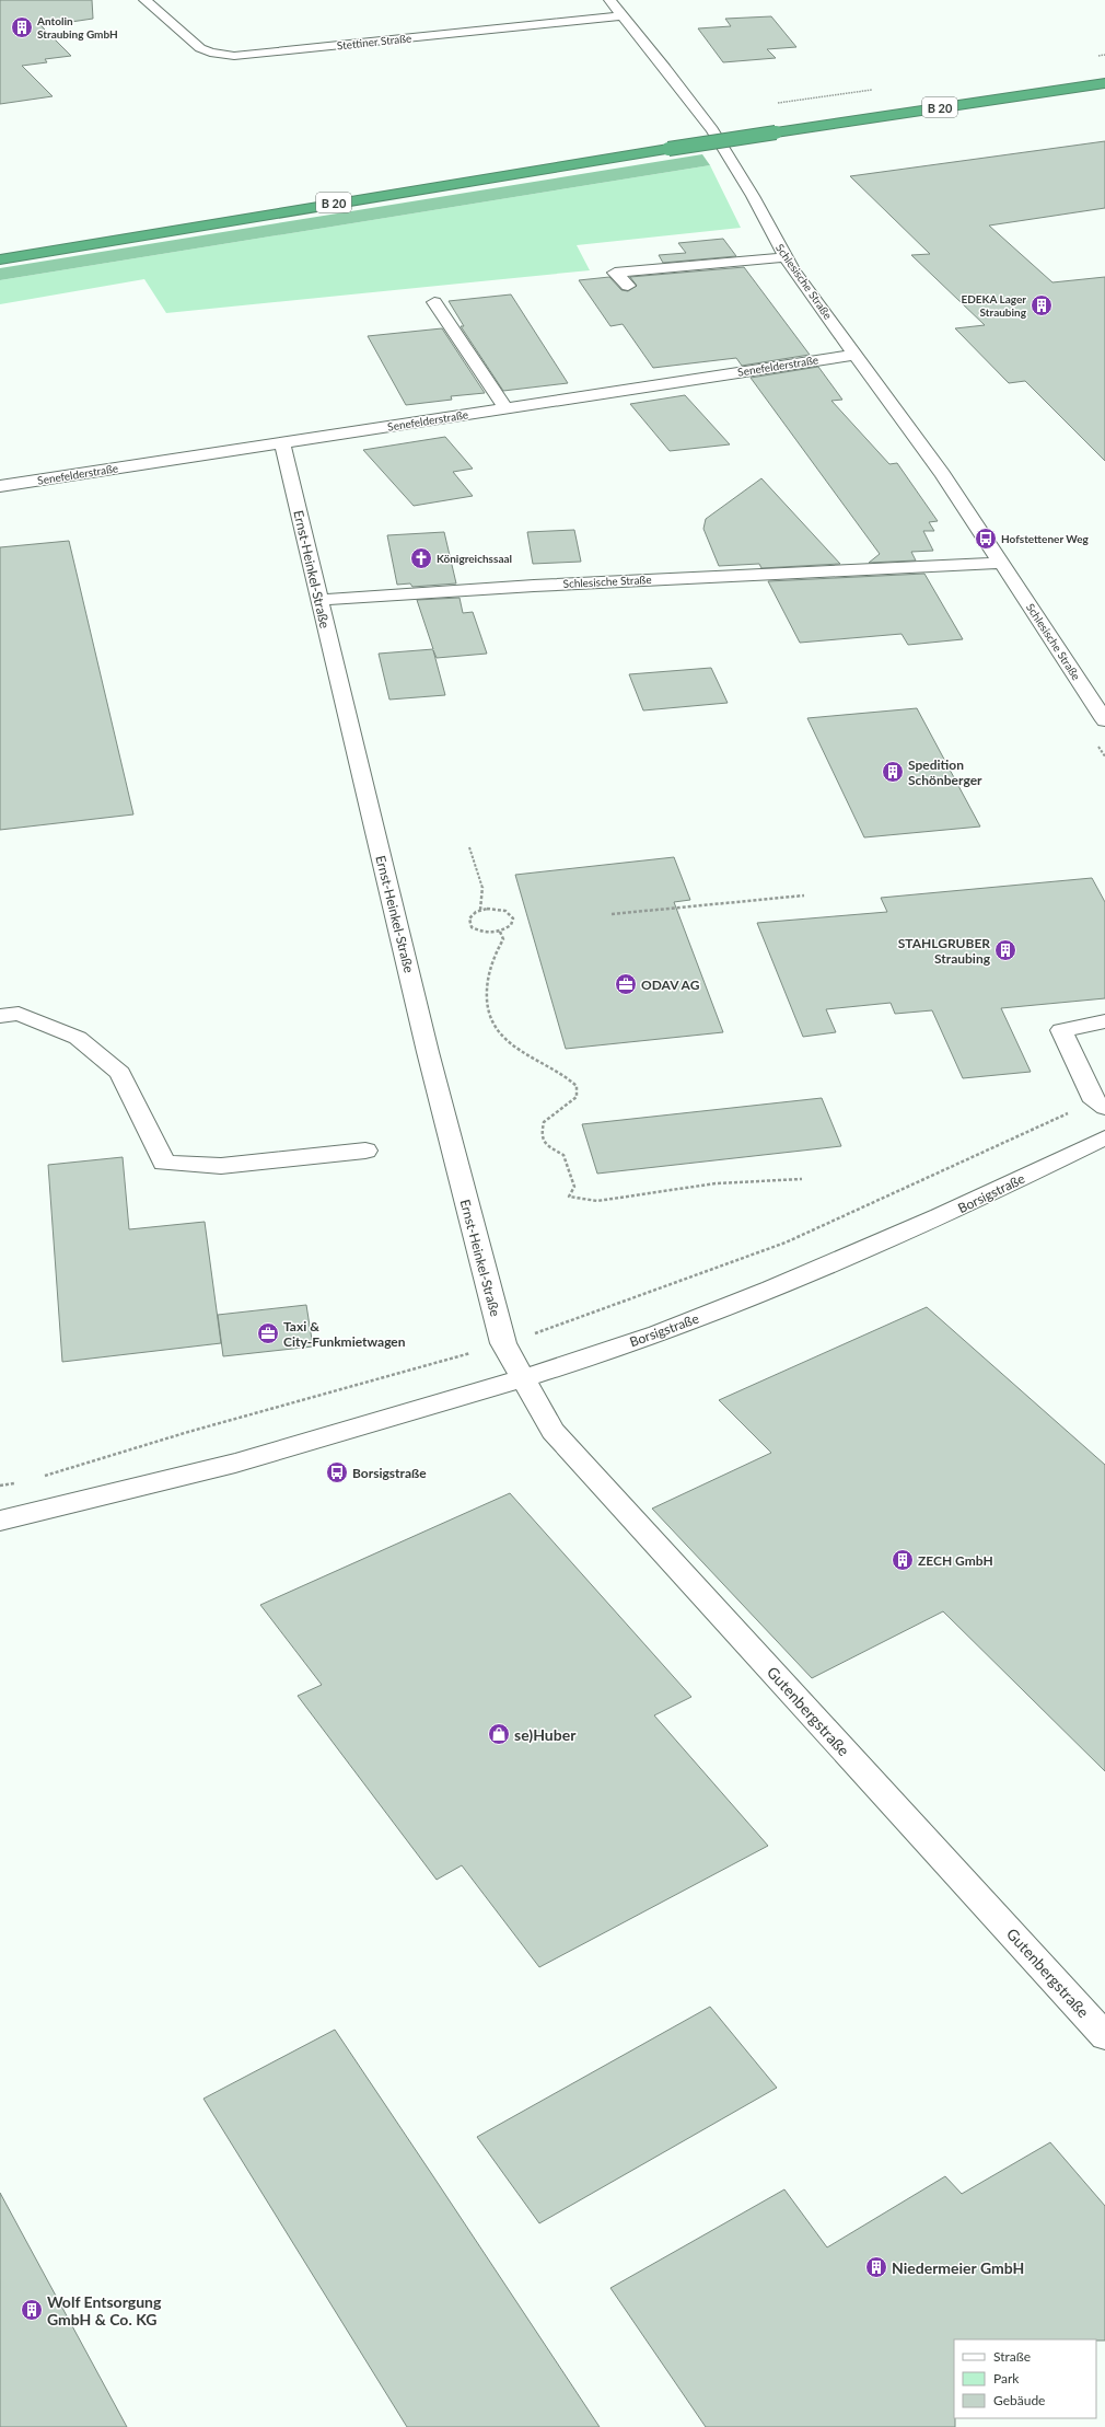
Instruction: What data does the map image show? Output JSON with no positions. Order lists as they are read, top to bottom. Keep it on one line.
{"streets":{"highway":["B 20"],"street":["Stettiner Straße","Schlesische Straße","Senefelderstraße","Ernst-Heinkel-Straße","Borsigstraße","Gutenbergstraße"]},"crossings":[["Stettiner Straße","Schlesische Straße"],["Schlesische Straße","Senefelderstraße"],["Schlesische Straße","Ernst-Heinkel-Straße"],["Senefelderstraße","Ernst-Heinkel-Straße"],["Ernst-Heinkel-Straße","Borsigstraße"],["Ernst-Heinkel-Straße","Gutenbergstraße"],["Borsigstraße","Gutenbergstraße"]],"places":{"building":["Antolin Straubing GmbH","EDEKA Lager Straubing","Spedition Schönberger","STAHLGRUBER Straubing","ZECH GmbH","Niedermeier GmbH","Wolf Entsorgung GmbH & Co. KG"],"bus stop":["Hofstettener Weg","Borsigstraße"],"church":["Königreichssaal"],"office":["ODAV AG","Taxi & City-Funkmietwagen"],"shop":["se)Huber"]},"legend":["Straße","Park","Gebäude"]}
